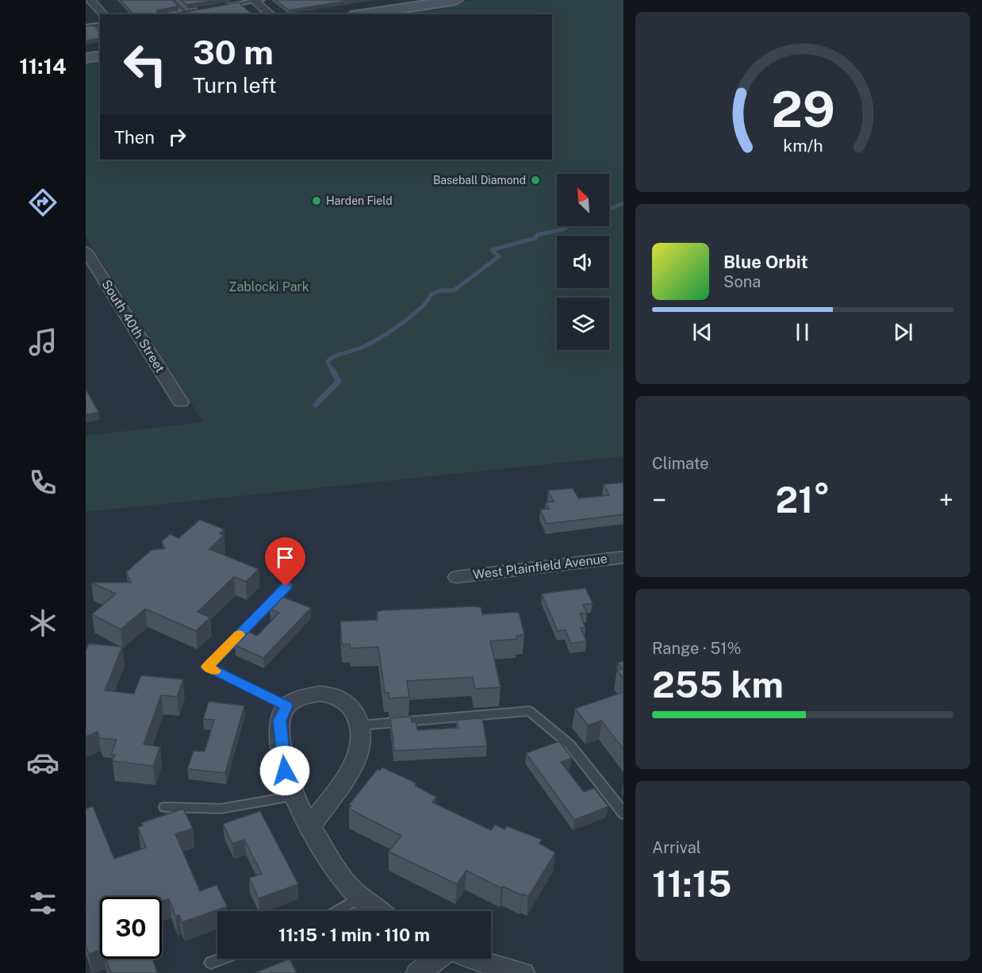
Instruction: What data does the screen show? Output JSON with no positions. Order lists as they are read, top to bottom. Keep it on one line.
{"streets":{"street":["South 40th Street","West Plainfield Avenue"]},"parks":["Zablocki Park"],"places":["Baseball Diamond","Harden Field"],"north":"top left","page":{"tabs":"11:14","turn":["30 m","Turn left"],"then":"Then","song":["Blue Orbit","Sona"],"tile":["Climate",["Range · 51%","255 km"],["Arrival","11:15"]],"heat":["−","21°","+"],"limit":"30","trip":"11:15 · 1 min · 110 m","gauge":["29","km/h"]}}
